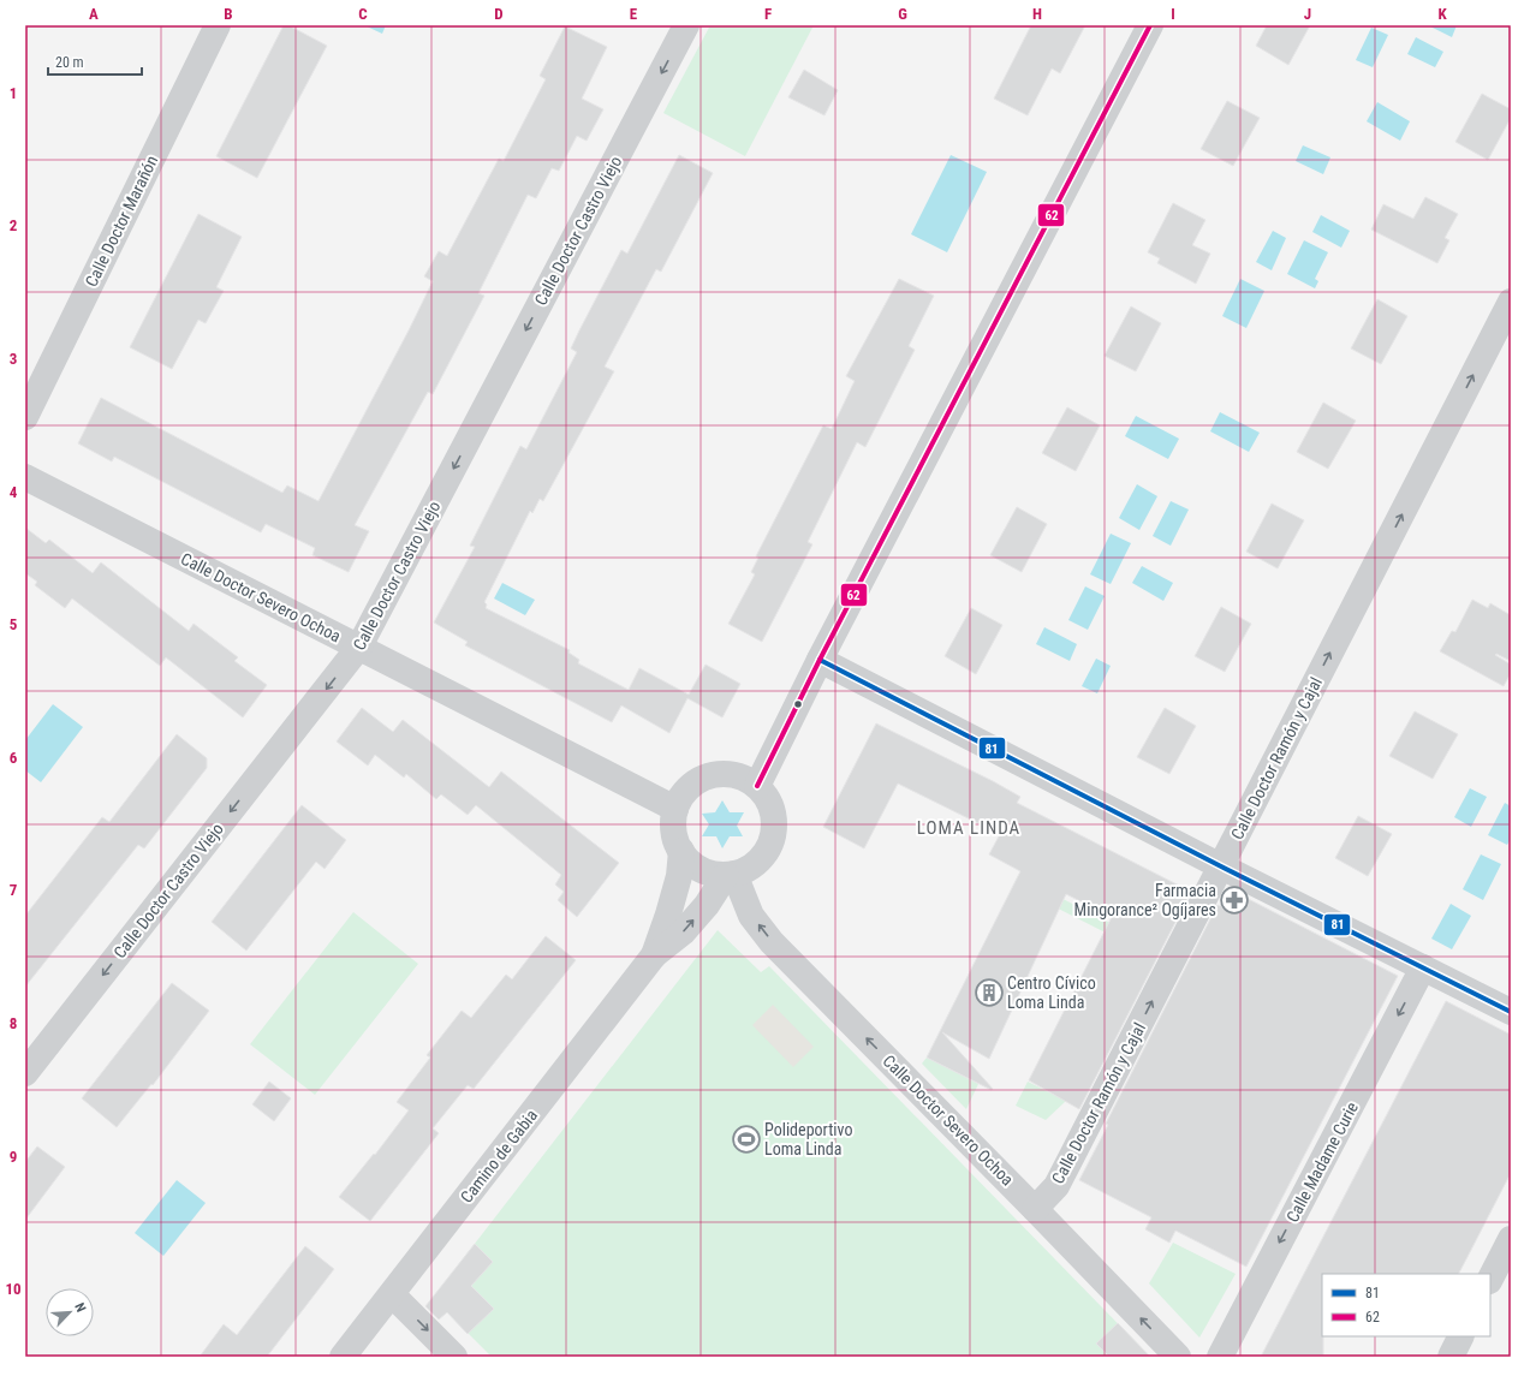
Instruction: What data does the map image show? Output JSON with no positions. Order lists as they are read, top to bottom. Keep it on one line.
{"streets":{"street":["Calle Doctor Marañón","Calle Doctor Castro Viejo","Calle Doctor Severo Ochoa","Calle Doctor Ramón y Cajal","Camino de Gabia","Calle Madame Curie"]},"crossings":[["Calle Doctor Castro Viejo","Calle Doctor Severo Ochoa"],["Calle Doctor Severo Ochoa","Calle Doctor Ramón y Cajal"],["Calle Doctor Severo Ochoa","Camino de Gabia"]],"one_way":["Calle Doctor Castro Viejo","Calle Doctor Severo Ochoa","Calle Doctor Ramón y Cajal","Calle Madame Curie"],"districts":["LOMA LINDA"],"places":{"pharmacy":["Farmacia Mingorance² Ogíjares"],"building":["Centro Cívico Loma Linda"],"sports":["Polideportivo Loma Linda"]},"lines":["transit line 62","transit line 81"],"legend":["81","62"],"scale_bar":"20 m","north":"top right","grid":{"columns":["A","B","C","D","E","F","G","H","I","J","K"],"rows":["1","2","3","4","5","6","7","8","9","10"]}}
